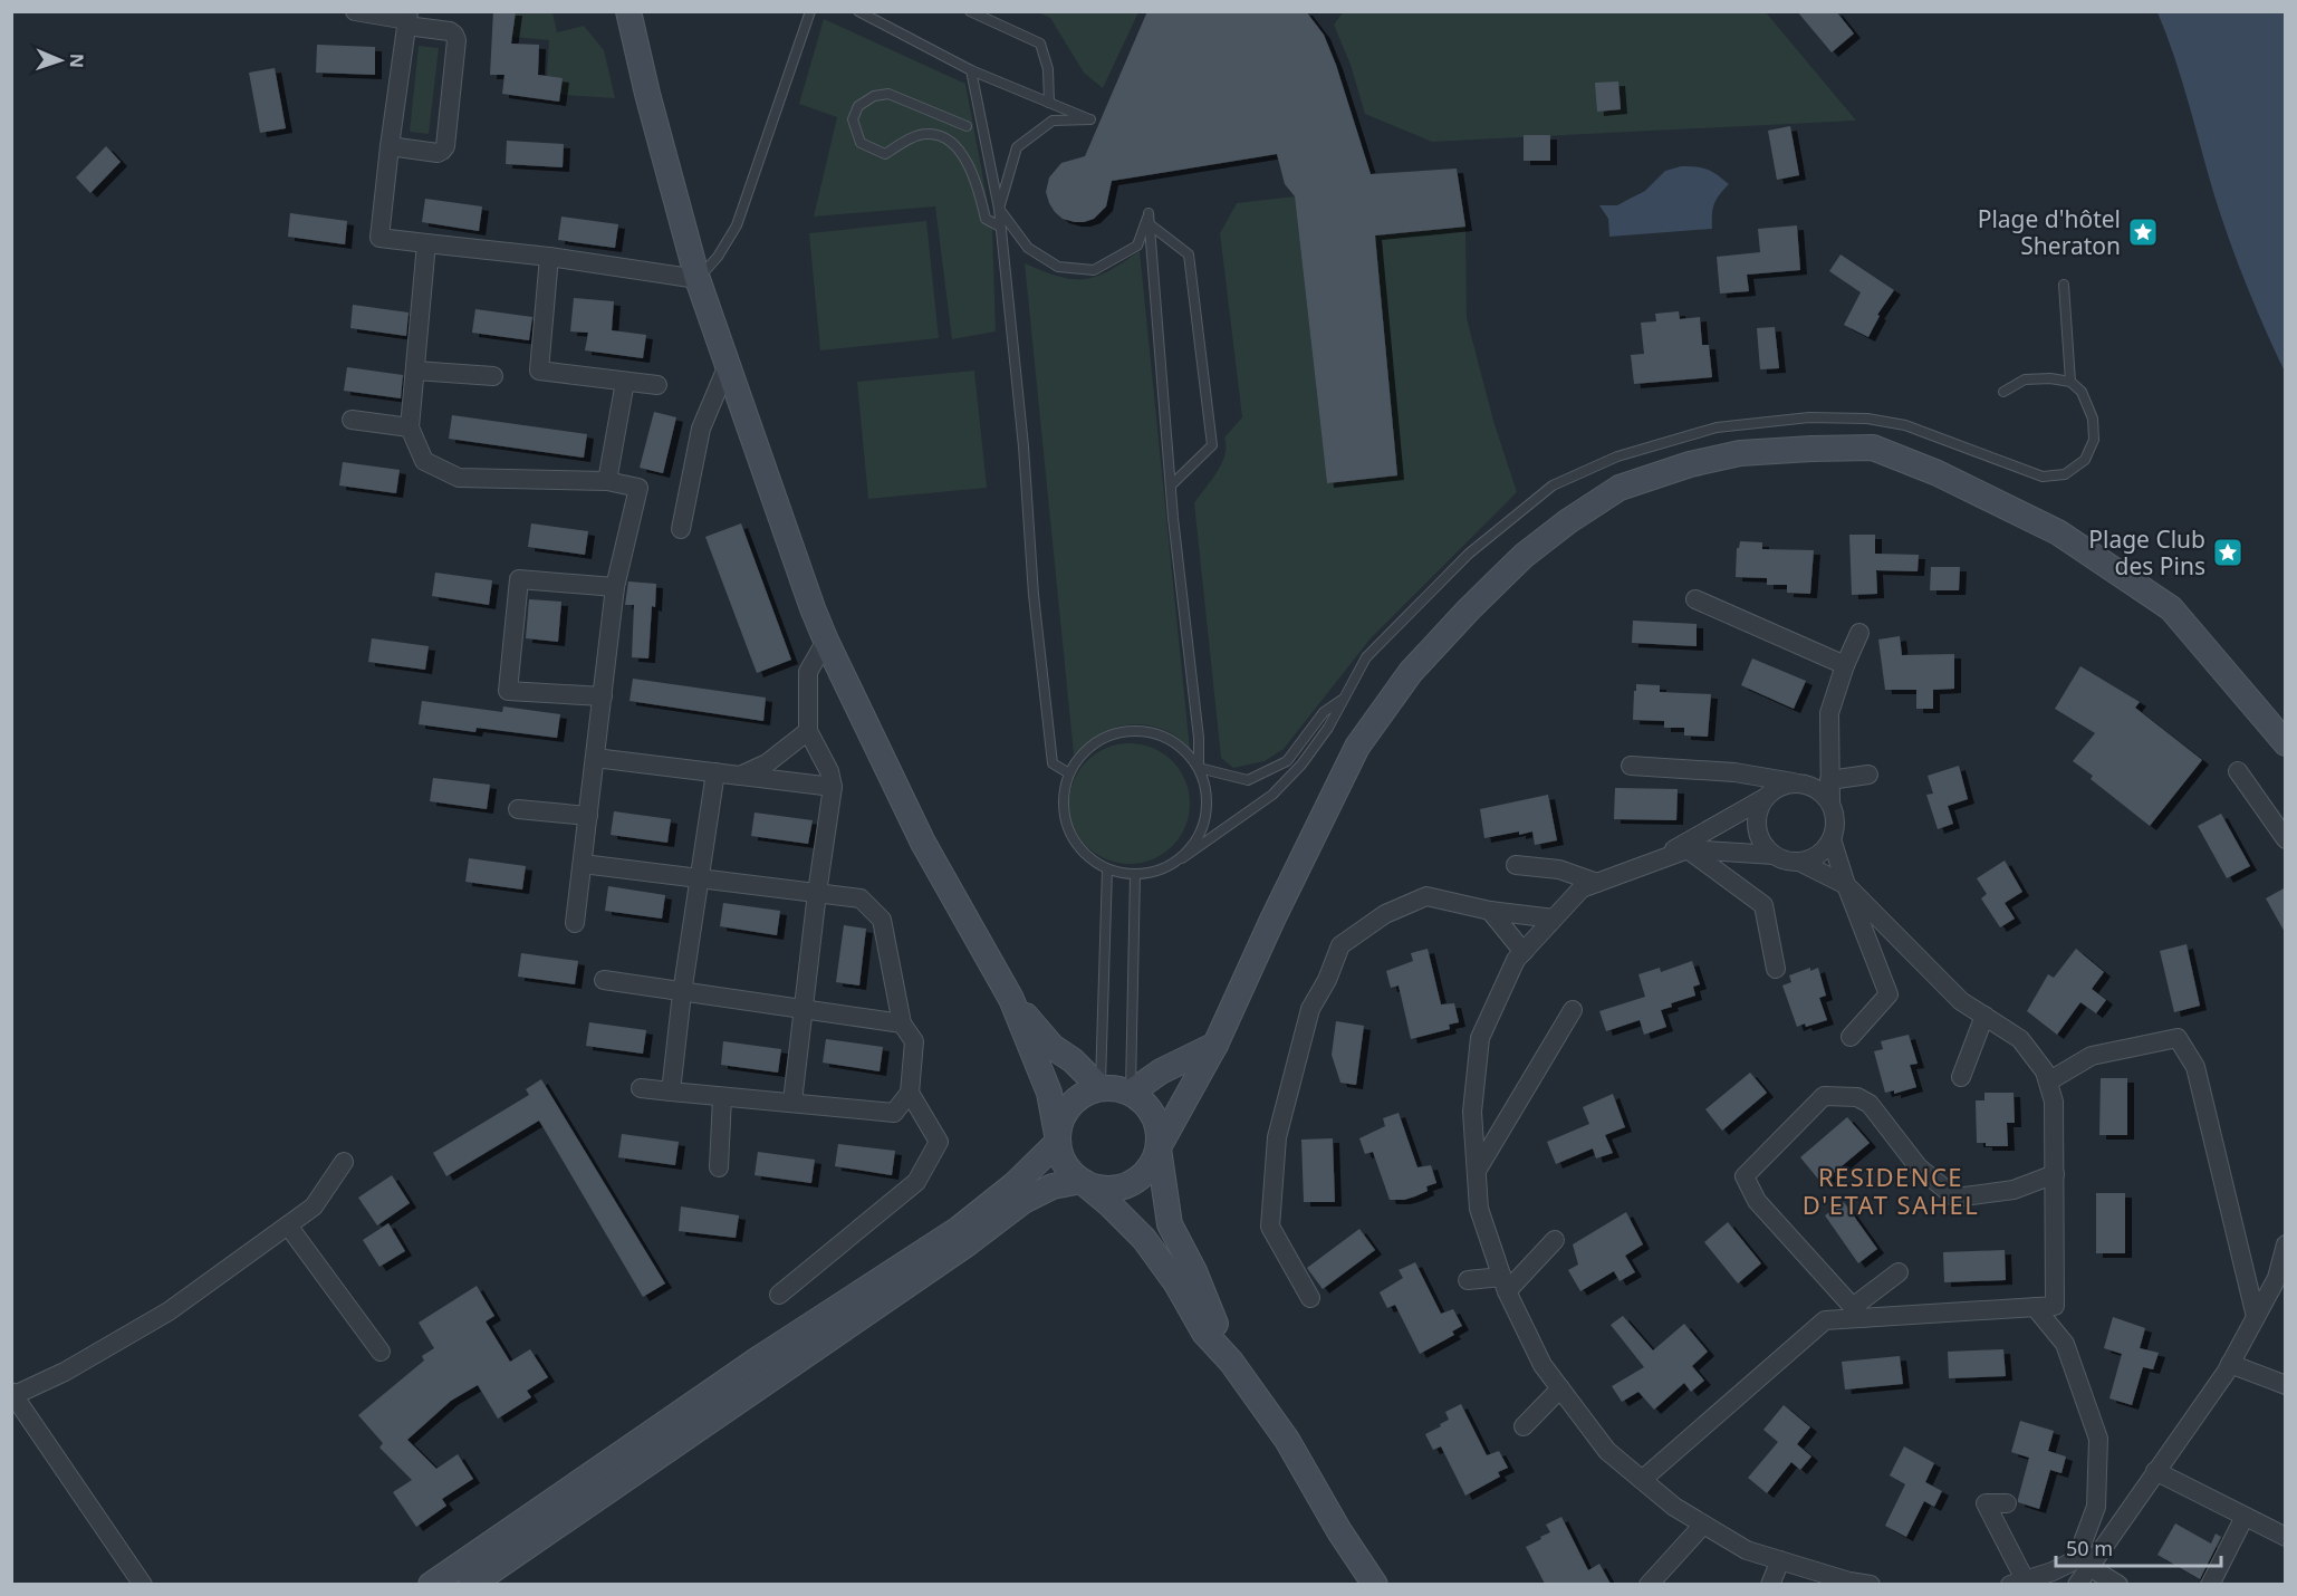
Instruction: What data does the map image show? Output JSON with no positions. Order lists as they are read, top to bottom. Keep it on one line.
{"districts":["RESIDENCE D'ETAT SAHEL"],"places":{"place":["Plage d'hôtel Sheraton","Plage Club des Pins"]},"scale_bar":"50 m","north":"right"}
